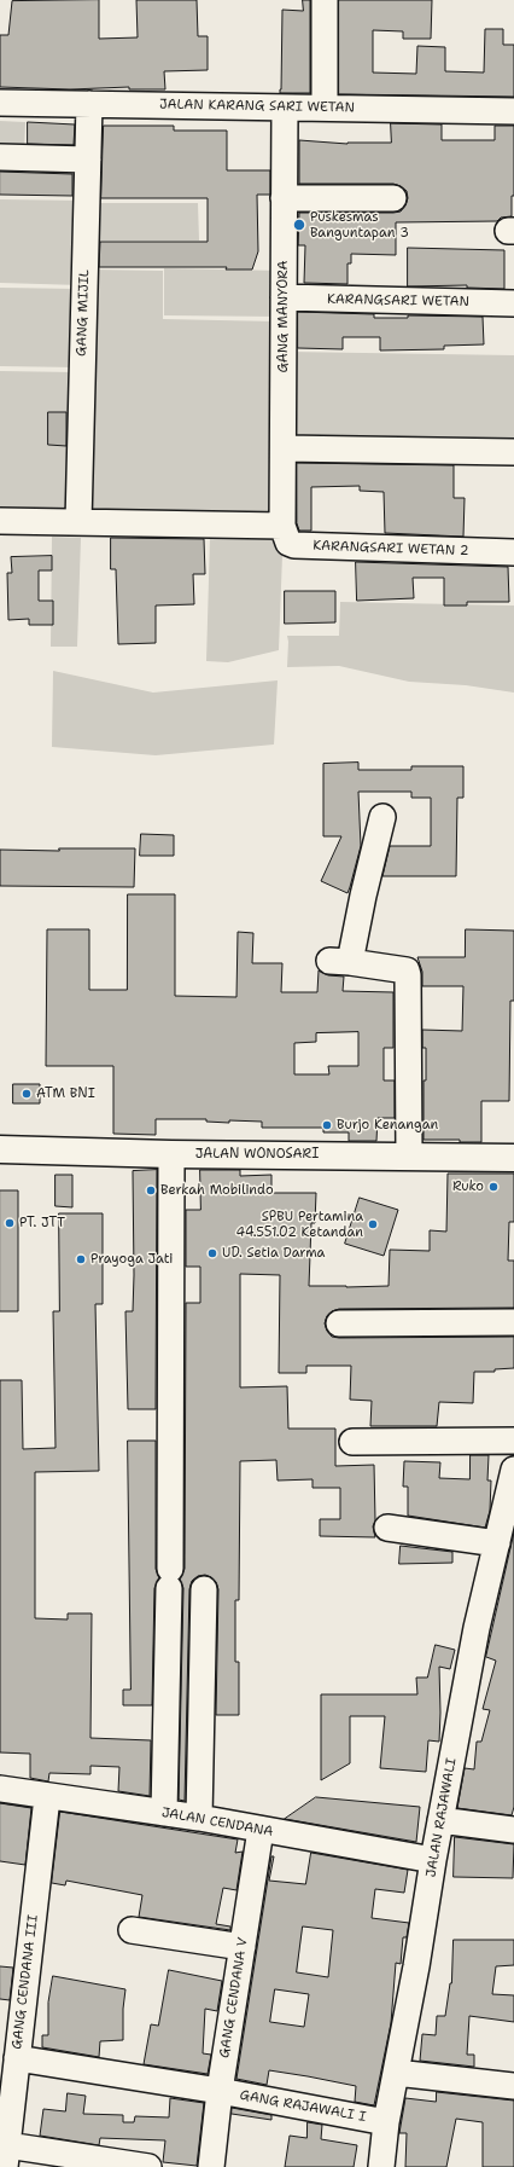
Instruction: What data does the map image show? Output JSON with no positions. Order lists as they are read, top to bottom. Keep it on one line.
{"streets":{"main road":["JALAN WONOSARI"],"street":["JALAN KARANG SARI WETAN","KARANGSARI WETAN","GANG MIJIL","GANG MANYORA","KARANGSARI WETAN 2","JALAN RAJAWALI","JALAN CENDANA","GANG CENDANA III","GANG CENDANA V","GANG RAJAWALI I"]},"crossings":[["JALAN KARANG SARI WETAN","GANG MIJIL"],["JALAN KARANG SARI WETAN","GANG MANYORA"],["KARANGSARI WETAN","GANG MANYORA"],["GANG MANYORA","KARANGSARI WETAN 2"],["JALAN RAJAWALI","JALAN CENDANA"],["JALAN RAJAWALI","GANG RAJAWALI I"],["JALAN CENDANA","GANG CENDANA III"],["JALAN CENDANA","GANG CENDANA V"],["GANG CENDANA III","GANG RAJAWALI I"],["GANG CENDANA V","GANG RAJAWALI I"]],"places":["Puskesmas Banguntapan 3","ATM BNI","Burjo Kenangan","Ruko","Berkah Mobilindo","PT. JTT","SPBU Pertamina 44.551.02 Ketandan","UD. Setia Darma","Prayoga Jati"]}
